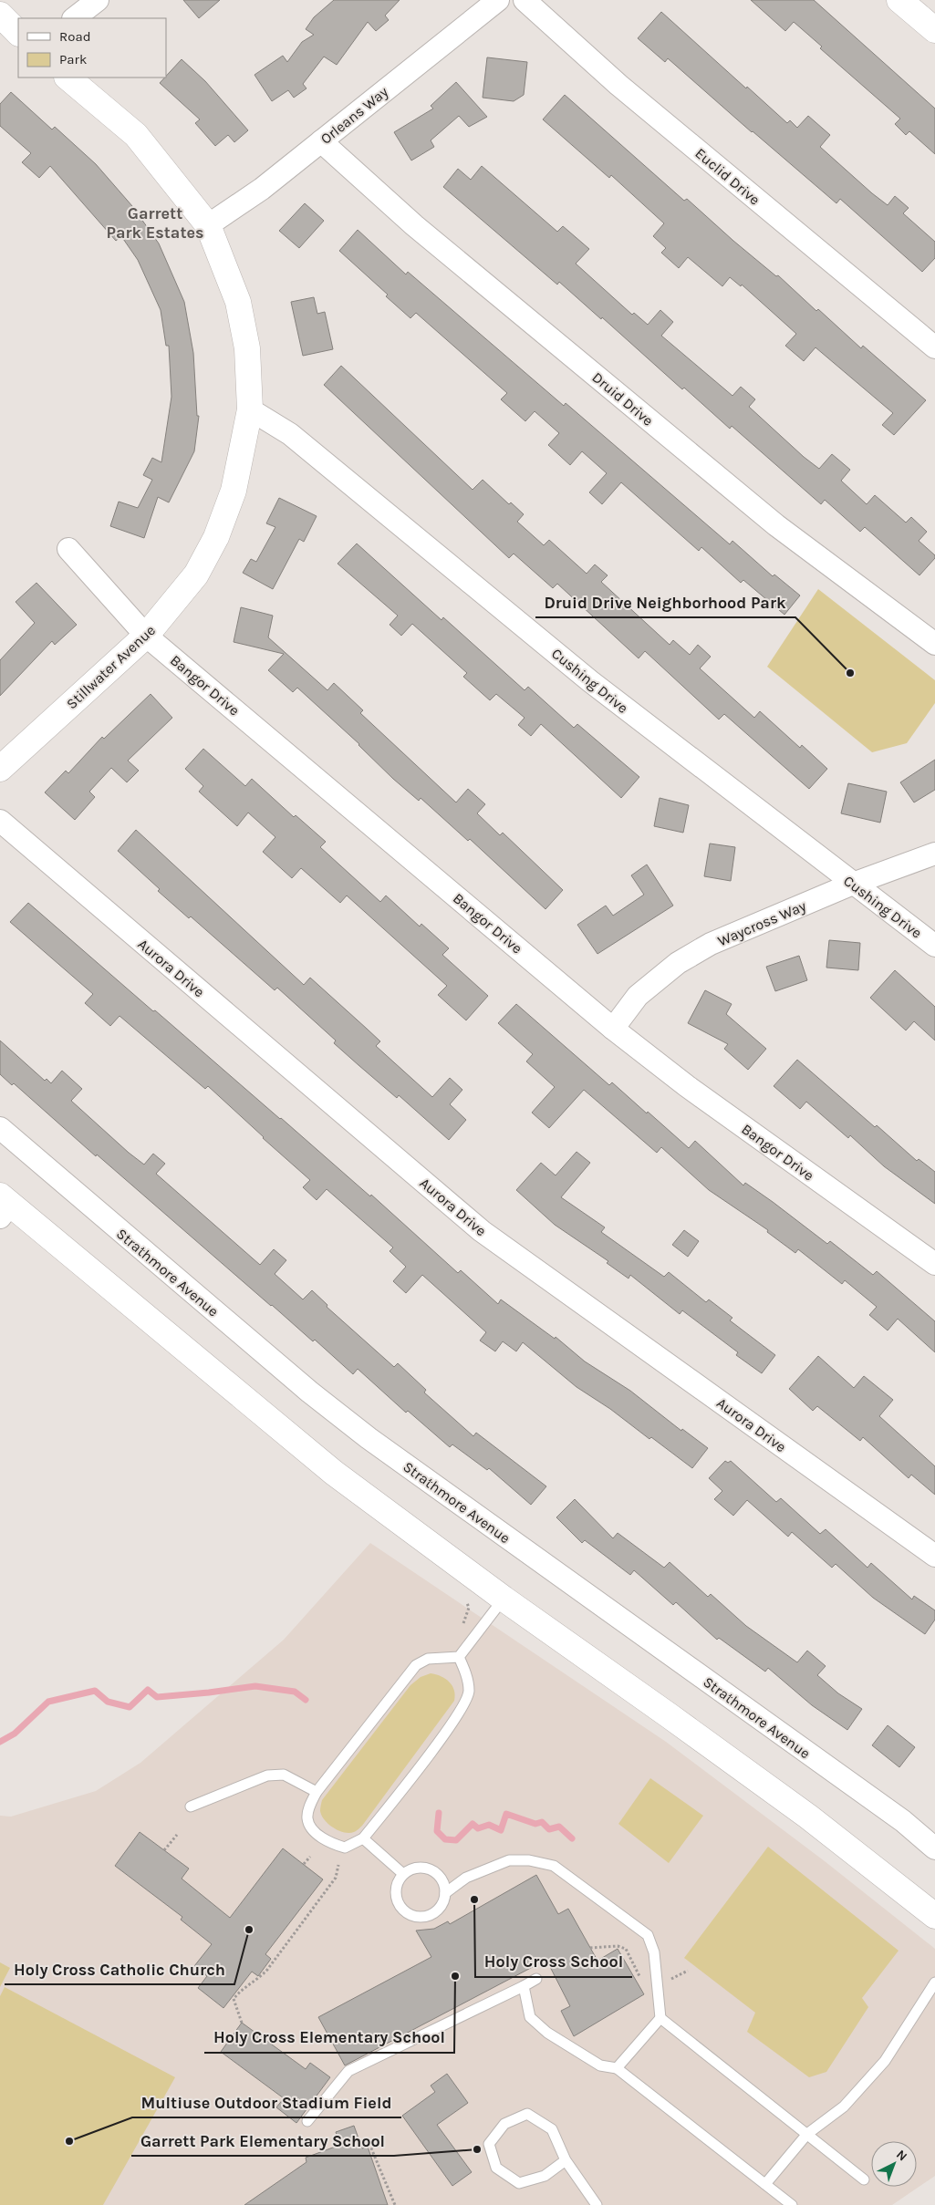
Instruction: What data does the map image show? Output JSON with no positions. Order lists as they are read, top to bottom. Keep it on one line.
{"streets":{"main road":["Stillwater Avenue"],"street":["Orleans Way","Euclid Drive","Druid Drive","Cushing Drive","Bangor Drive","Waycross Way","Aurora Drive","Strathmore Avenue"]},"crossings":[["Orleans Way","Druid Drive"],["Orleans Way","Stillwater Avenue"],["Stillwater Avenue","Cushing Drive"],["Stillwater Avenue","Bangor Drive"],["Cushing Drive","Waycross Way"],["Bangor Drive","Waycross Way"]],"districts":["Garrett Park Estates"],"places":["Druid Drive Neighborhood Park","Holy Cross School","Holy Cross Catholic Church","Holy Cross Elementary School","Multiuse Outdoor Stadium Field","Garrett Park Elementary School"],"legend":["Road","Park"],"north":"top right"}
